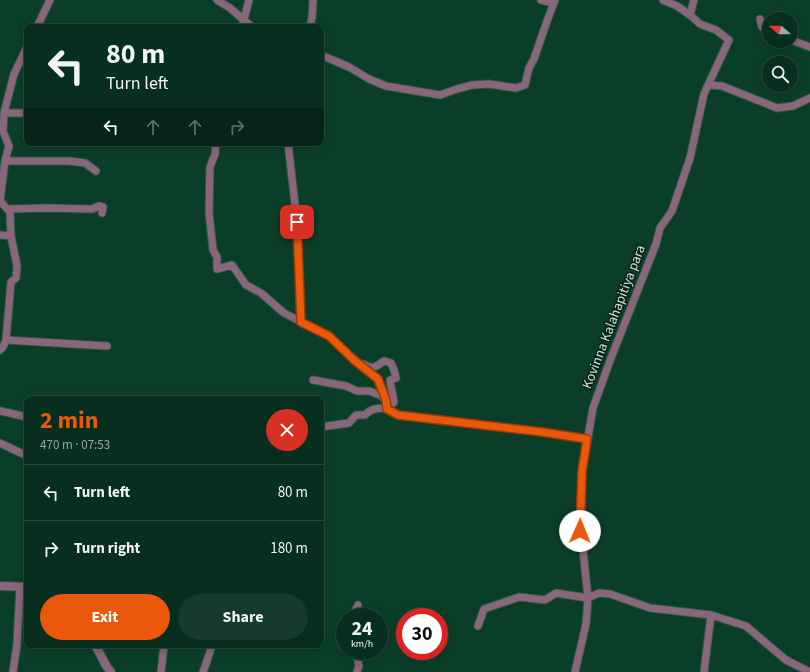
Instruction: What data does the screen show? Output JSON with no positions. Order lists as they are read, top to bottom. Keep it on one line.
{"streets":{"street":["Kovinna Kalahapitiya para"]},"north":"left","page":{"turn":["80 m","Turn left"],"heading":["2 min","470 m · 07:53"],"list":[{"name":"Turn left","value":"80 m"},{"name":"Turn right","value":"180 m"}],"buttons":["Exit","Share"],"speed":"24 km/h","limit":"30"}}
